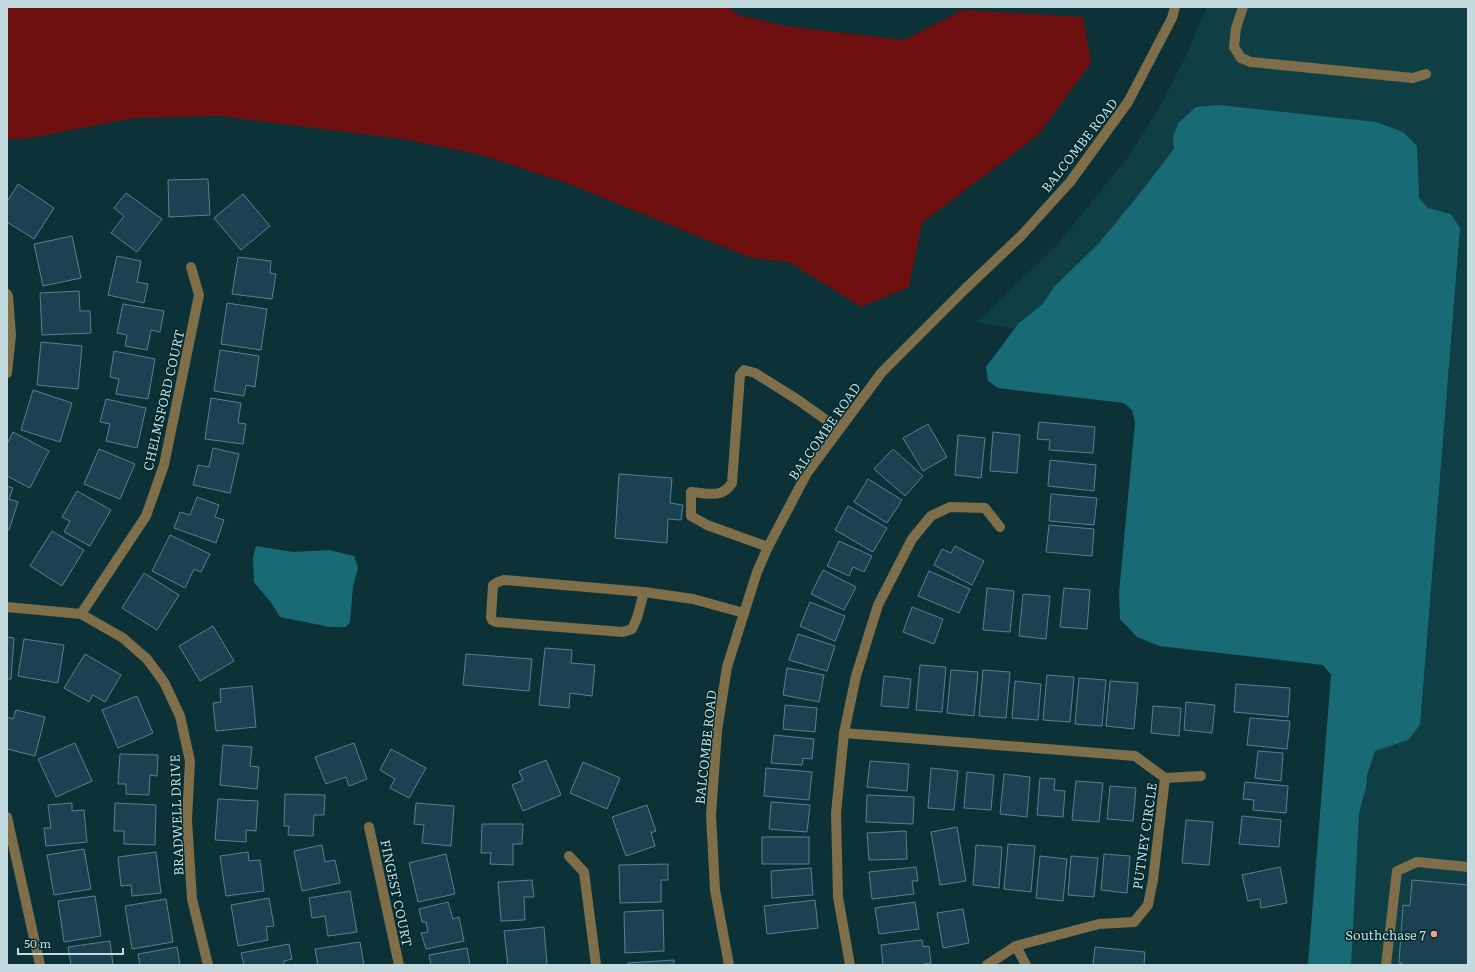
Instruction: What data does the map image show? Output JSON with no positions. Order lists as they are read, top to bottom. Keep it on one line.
{"streets":{"street":["BALCOMBE ROAD","CHELMSFORD COURT","BRADWELL DRIVE","PUTNEY CIRCLE","FINGEST COURT"]},"crossings":[["CHELMSFORD COURT","BRADWELL DRIVE"]],"places":["Southchase 7"],"scale_bar":"50 m"}
